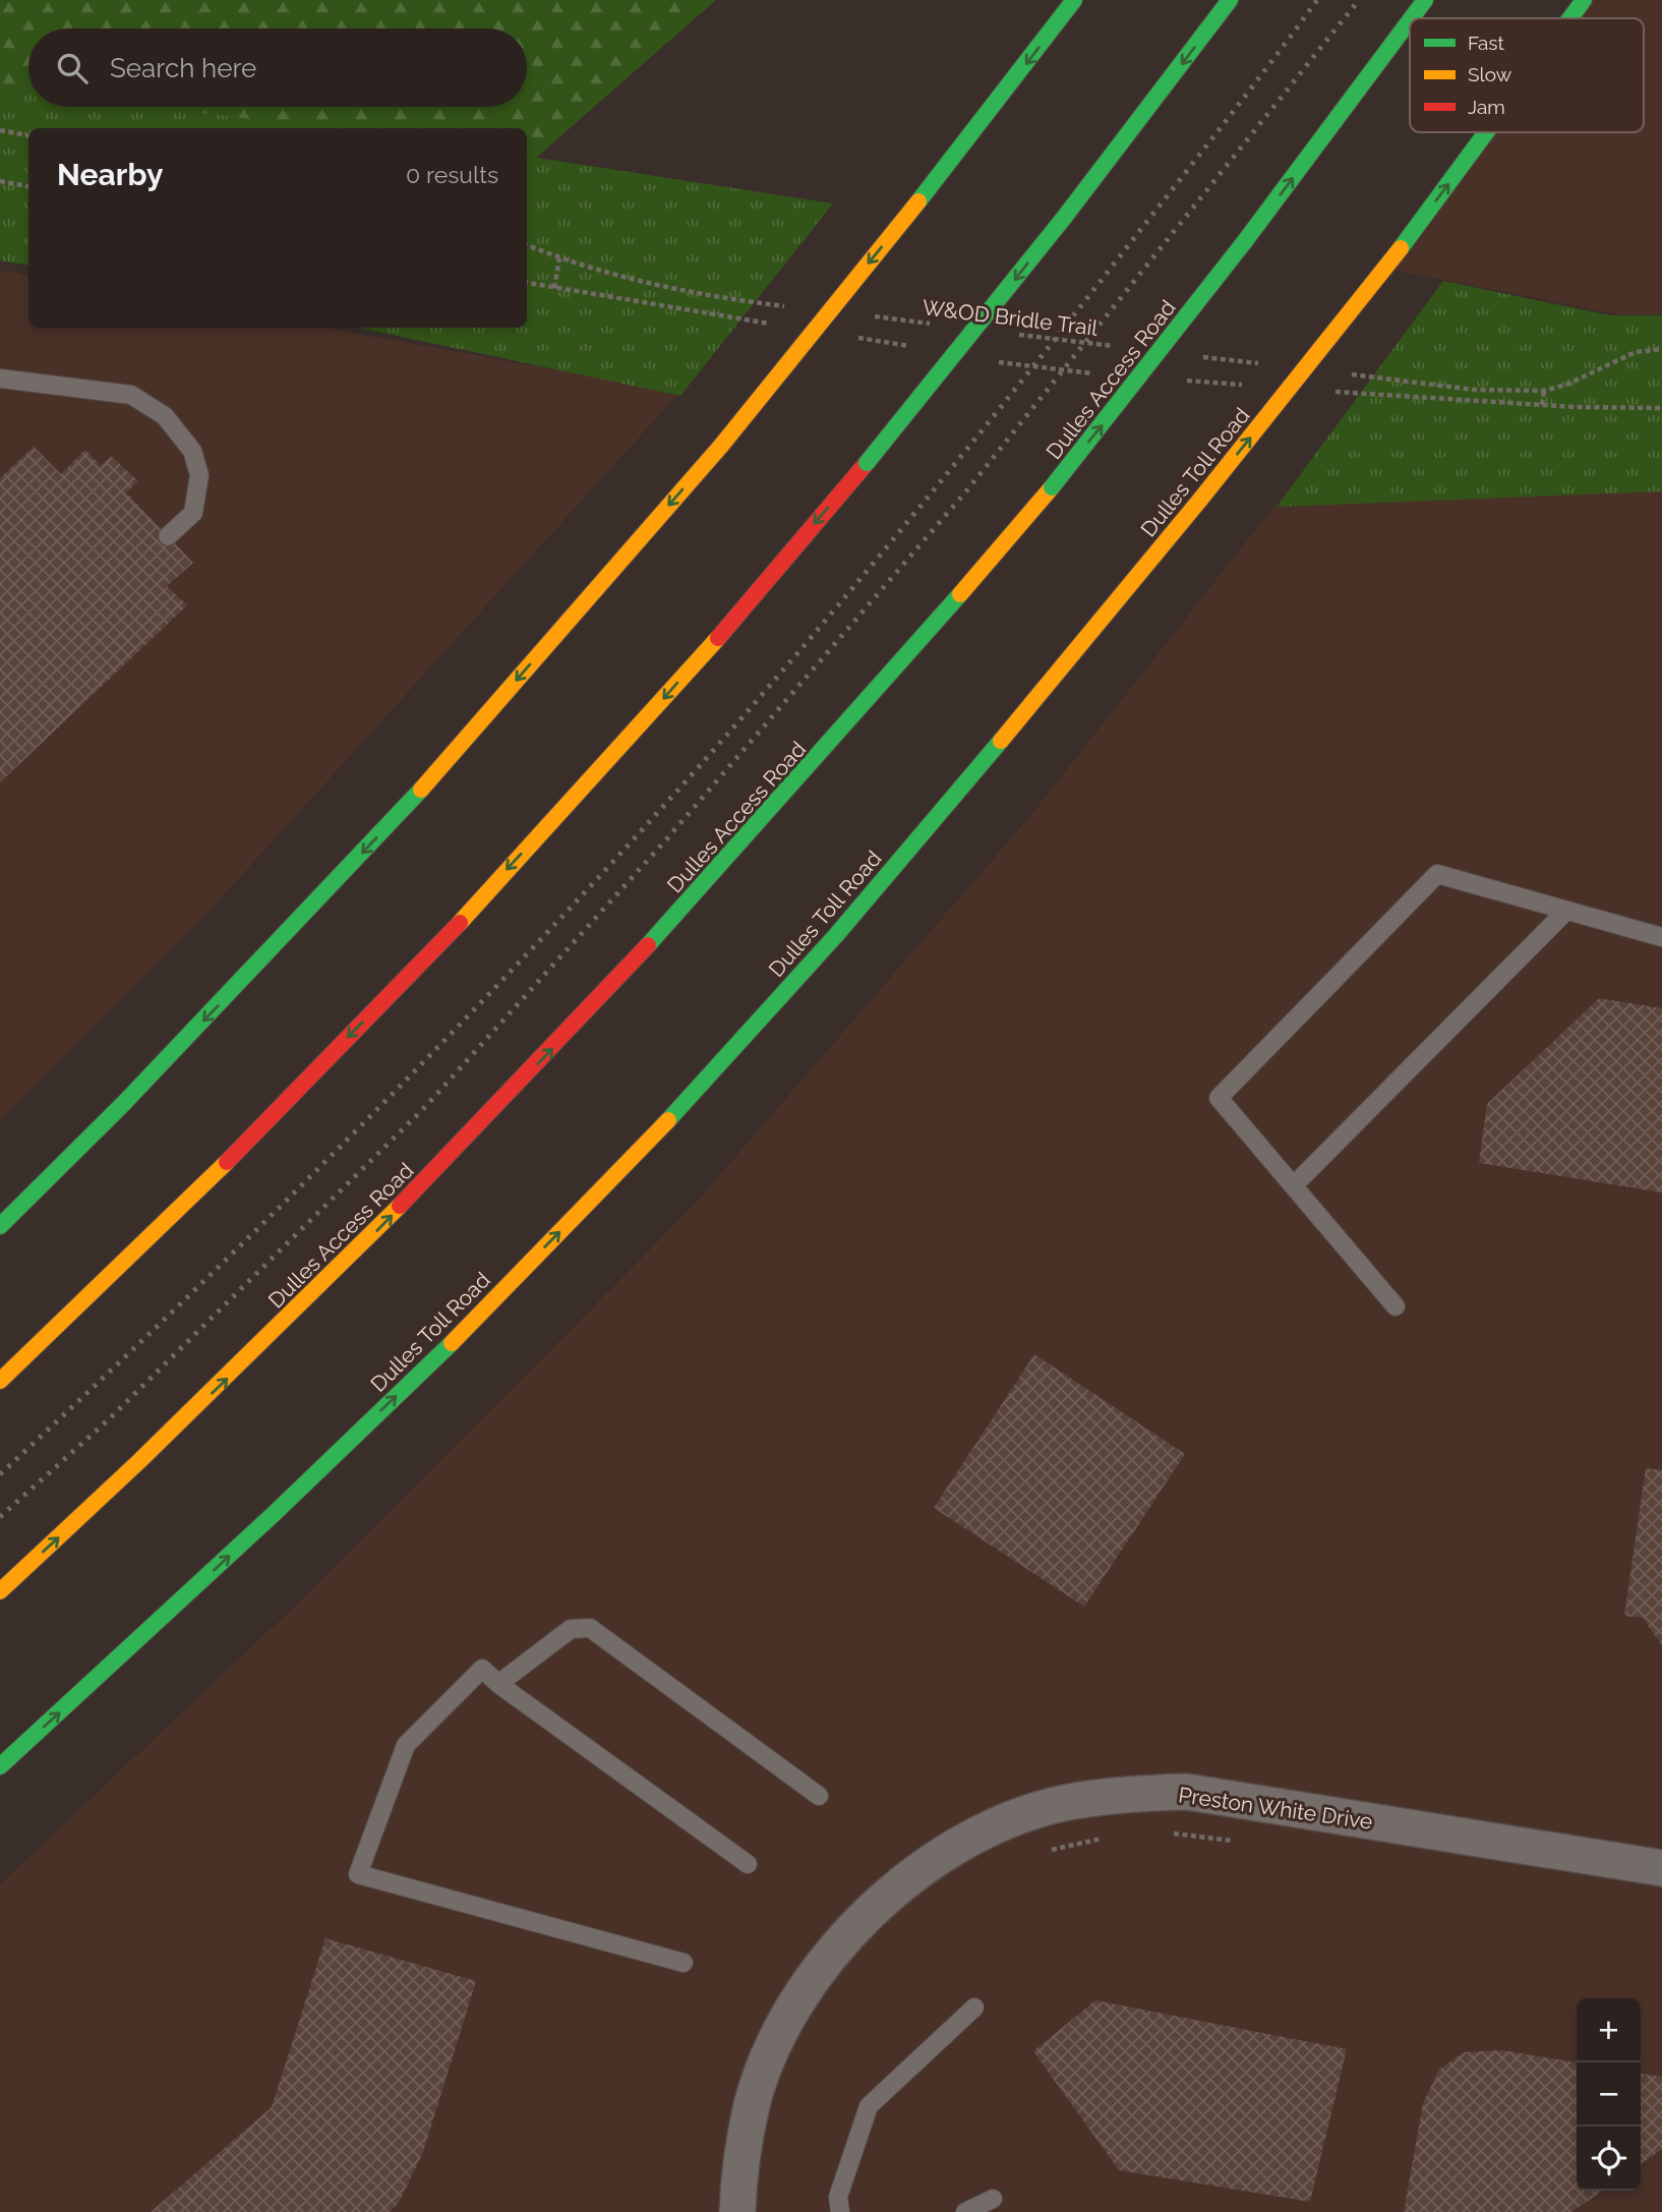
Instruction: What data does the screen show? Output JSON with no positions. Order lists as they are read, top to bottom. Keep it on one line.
{"streets":{"highway":["Dulles Access Road","Dulles Toll Road"],"street":["Preston White Drive"],"path":["W&OD Bridle Trail"]},"one_way":["Dulles Access Road","Dulles Toll Road"],"legend":["Fast","Slow","Jam"],"page":{"search":"Search here","heading":["Nearby","0 results"],"map_buttons":["+","−"]}}
